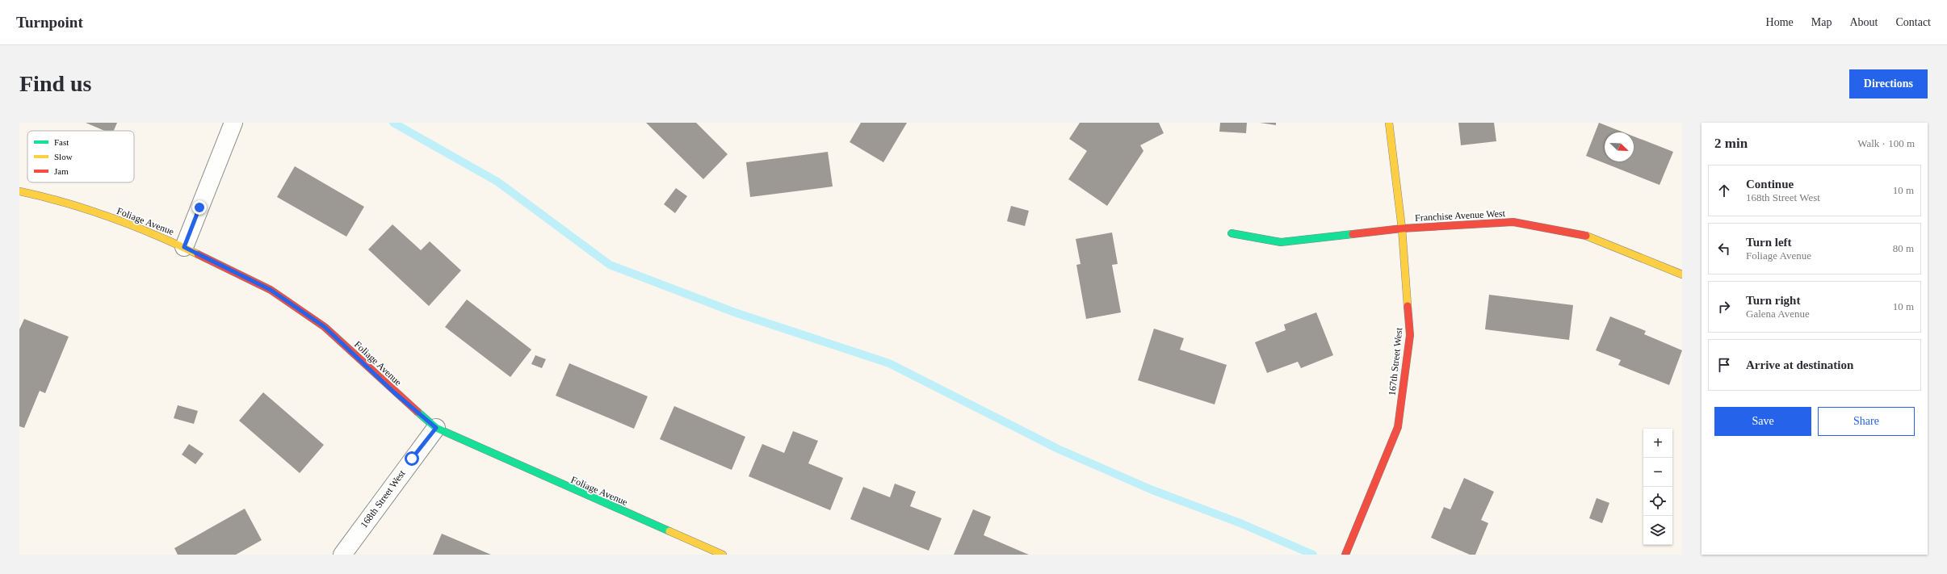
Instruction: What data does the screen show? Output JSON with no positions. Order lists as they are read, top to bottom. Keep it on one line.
{"streets":{"street":["Franchise Avenue West","Foliage Avenue","167th Street West","168th Street West"]},"crossings":[["Franchise Avenue West","167th Street West"],["Foliage Avenue","168th Street West"]],"legend":["Fast","Slow","Jam"],"north":"bottom right","page":{"header":"Turnpoint","nav":["Home","Map","About","Contact"],"buttons":["Directions",["Save","Share"]],"title":"Find us","heading":["2 min","Walk · 100 m"],"list":[["Continue","168th Street West","10 m"],["Turn left","Foliage Avenue","80 m"],["Turn right","Galena Avenue","10 m"],"Arrive at destination"],"map_buttons":["+","−"]}}
